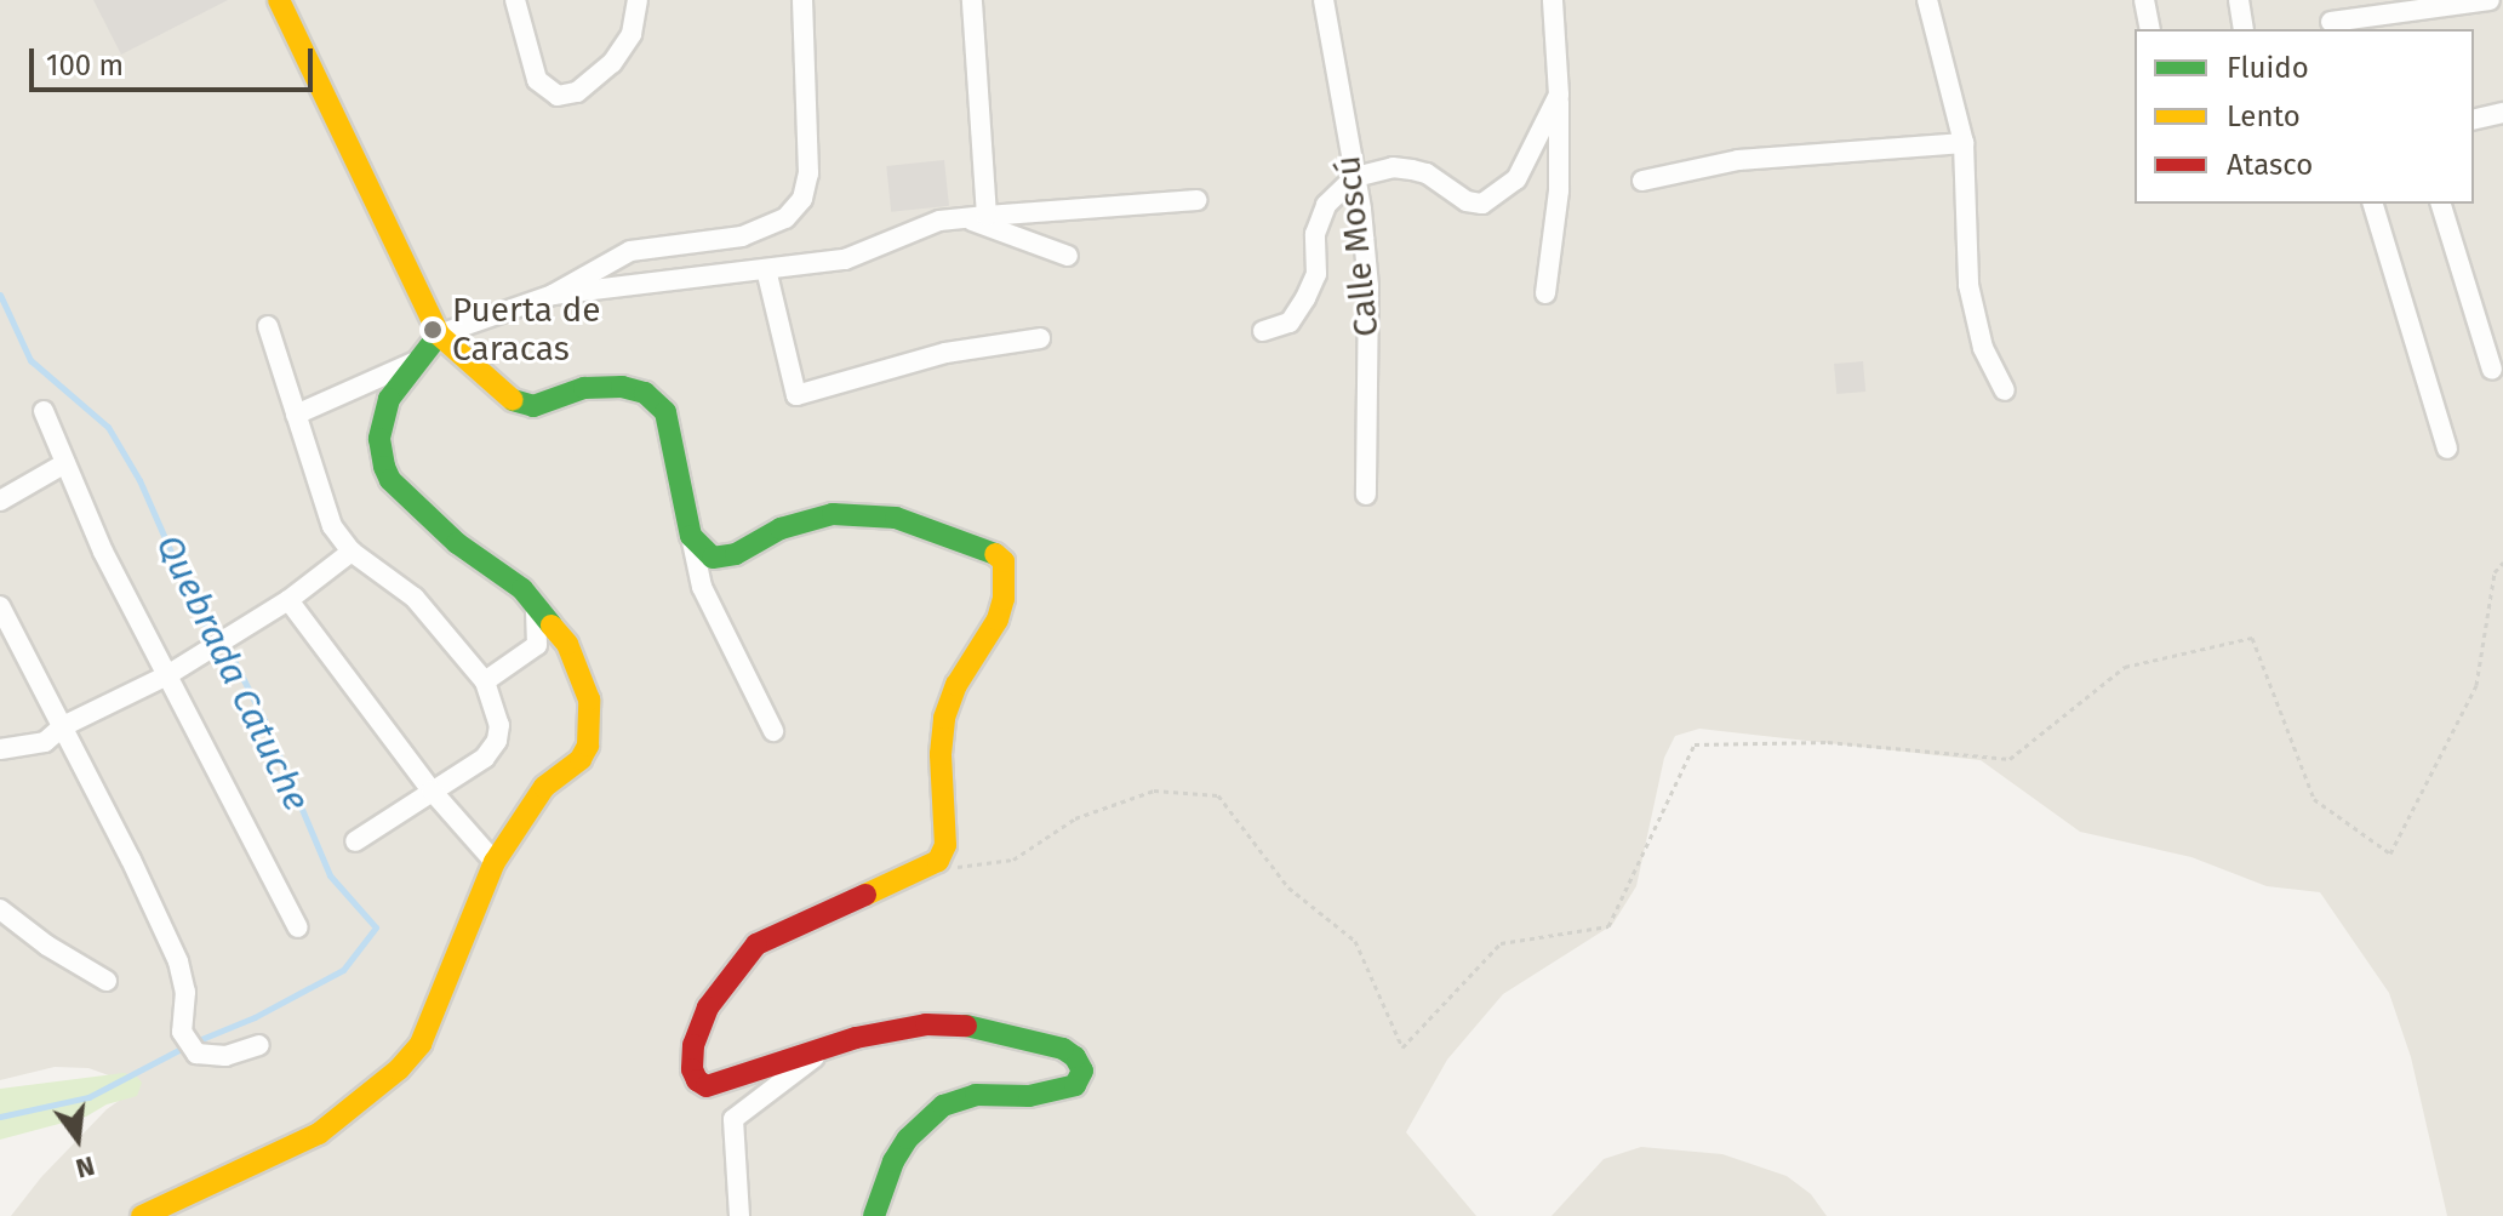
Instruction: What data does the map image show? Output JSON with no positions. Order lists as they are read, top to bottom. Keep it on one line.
{"streets":{"street":["Calle Moscú"]},"water":["Quebrada Catuche"],"places":["Puerta de Caracas"],"legend":["Fluido","Lento","Atasco"],"scale_bar":"100 m","north":"bottom"}
